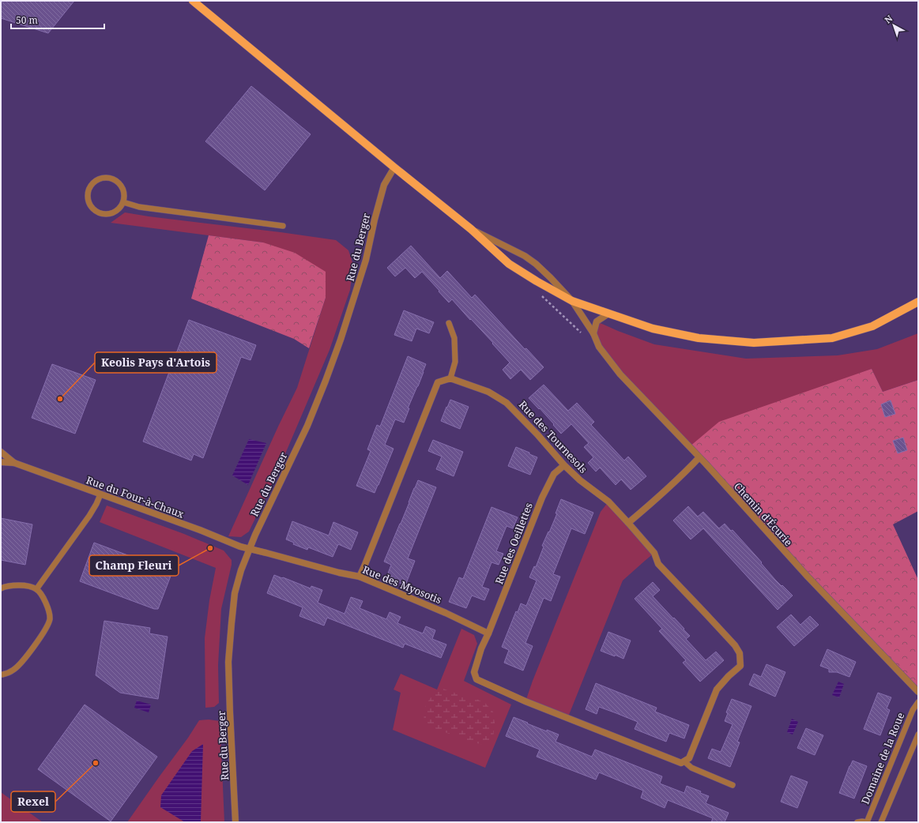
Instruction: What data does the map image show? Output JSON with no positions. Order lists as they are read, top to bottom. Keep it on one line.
{"streets":{"street":["Rue du Berger","Rue des Tournesols","Rue du Four-à-Chaux","Chemin d'Écurie","Rue des Oeillettes","Rue des Myosotis"],"lane":["Domaine de la Roue"]},"crossings":[["Rue du Berger","Rue du Four-à-Chaux"],["Rue du Berger","Rue des Myosotis"],["Rue des Tournesols","Rue des Oeillettes"],["Rue du Four-à-Chaux","Rue des Myosotis"],["Rue des Oeillettes","Rue des Myosotis"]],"places":["Keolis Pays d'Artois","Champ Fleuri","Rexel"],"scale_bar":"50 m","north":"top left"}
